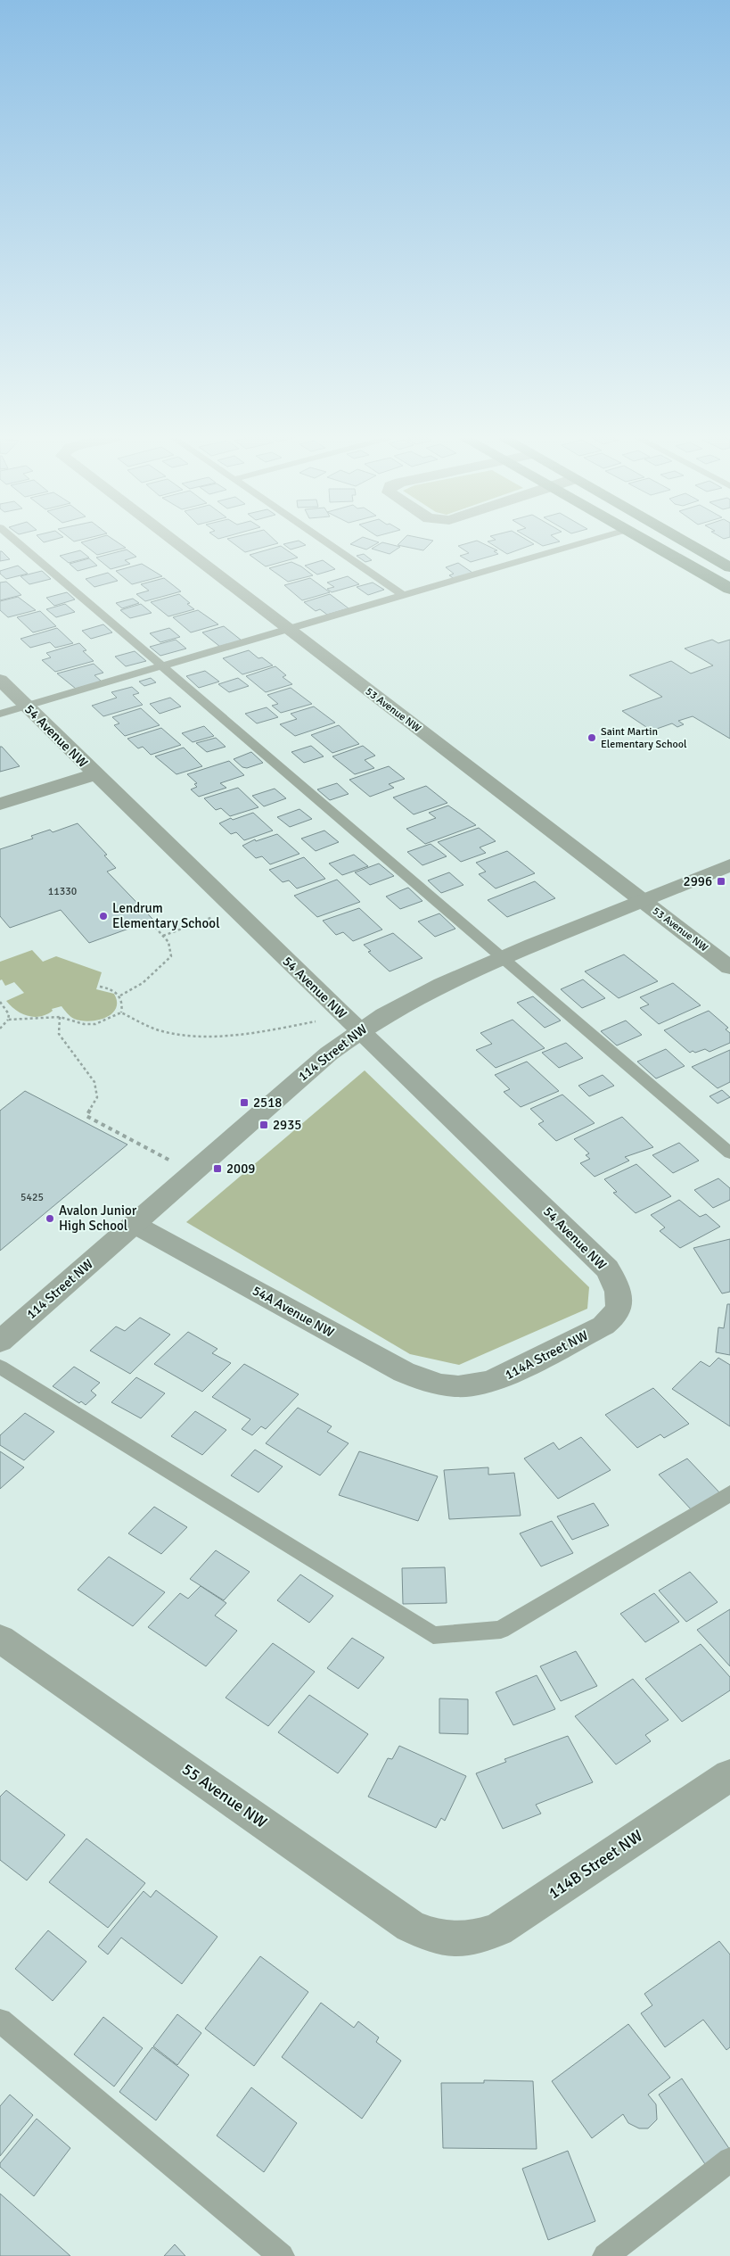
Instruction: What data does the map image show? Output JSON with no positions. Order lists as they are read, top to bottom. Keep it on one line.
{"streets":{"street":["53 Avenue NW","54 Avenue NW","114 Street NW","54A Avenue NW","114A Street NW","55 Avenue NW","114B Street NW"]},"crossings":[["53 Avenue NW","114 Street NW"],["54 Avenue NW","114 Street NW"],["54 Avenue NW","114A Street NW"],["114 Street NW","54A Avenue NW"],["54A Avenue NW","114A Street NW"],["55 Avenue NW","114B Street NW"]],"places":{"other":["Saint Martin Elementary School","Lendrum Elementary School","Avalon Junior High School"],"transit":["2996","2518","2935","2009"]},"house_numbers":["11330","5425"]}
